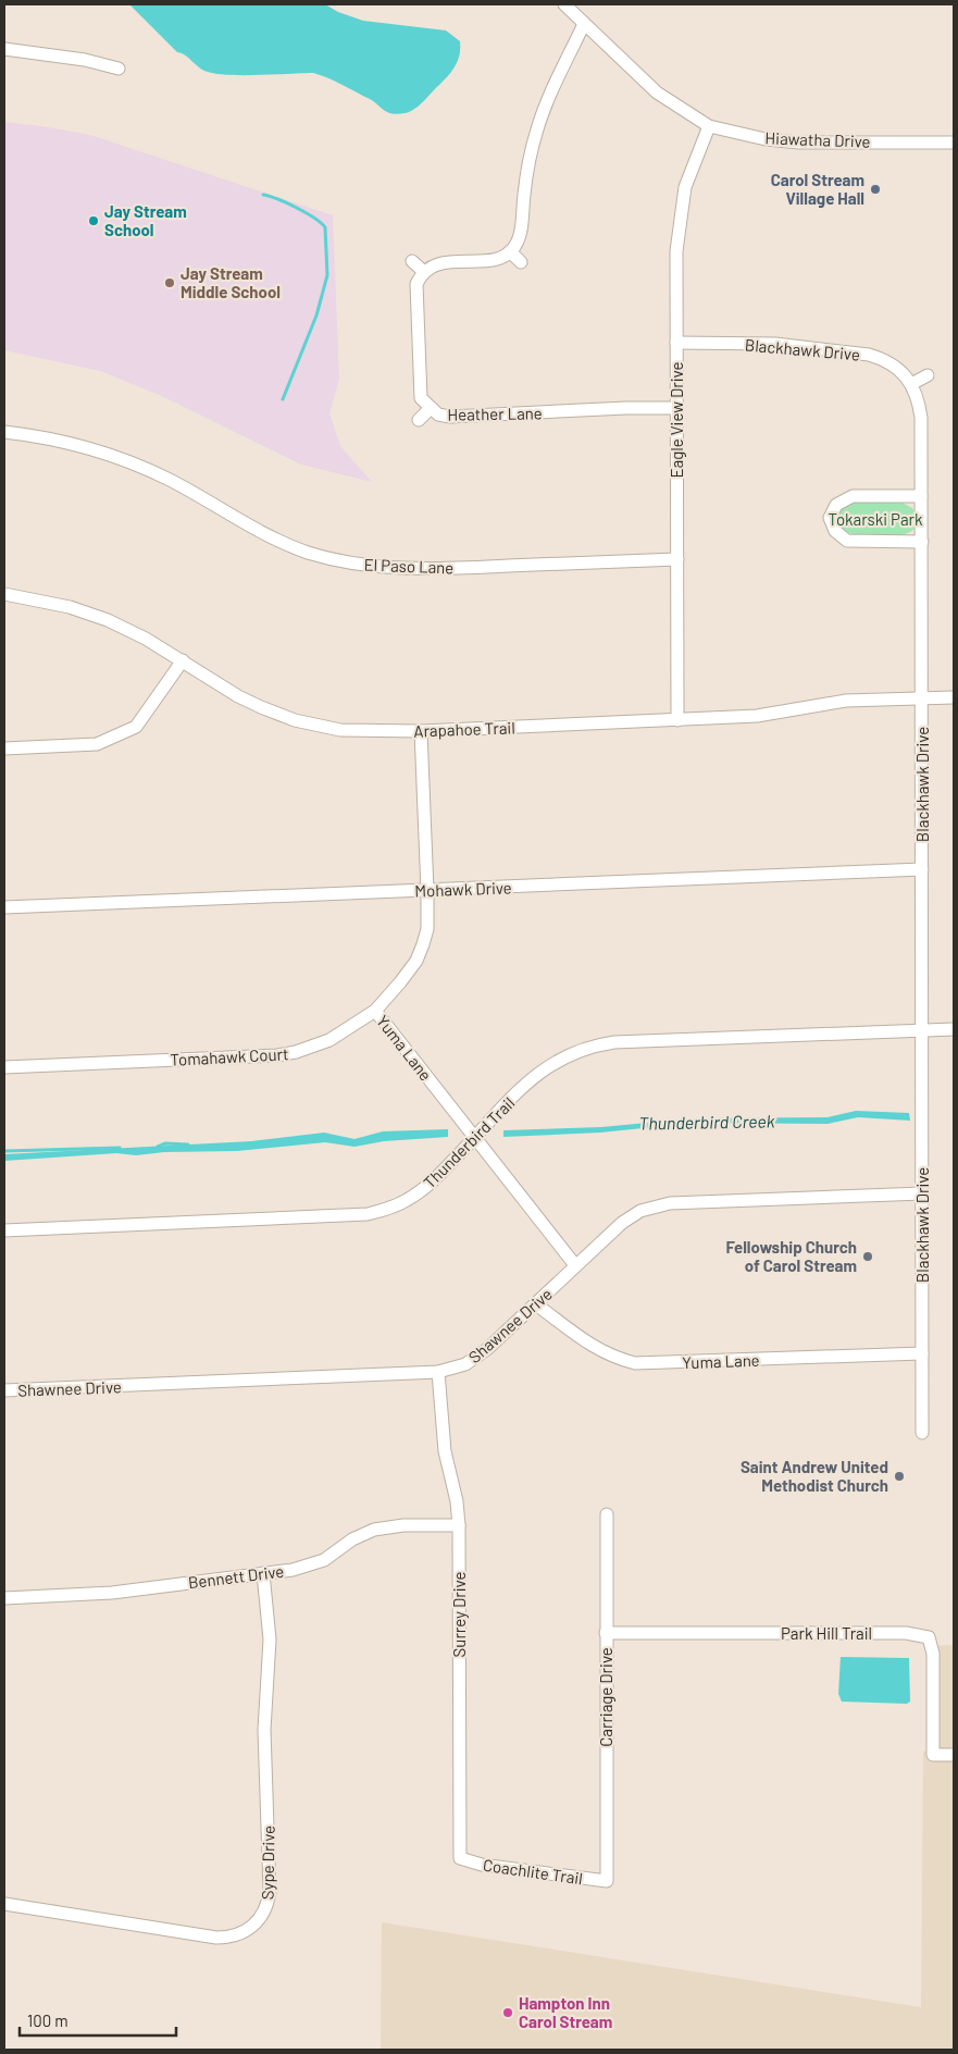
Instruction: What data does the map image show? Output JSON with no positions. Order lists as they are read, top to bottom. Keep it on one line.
{"streets":{"street":["Hiawatha Drive","Blackhawk Drive","Heather Lane","Eagle View Drive","El Paso Lane","Arapahoe Trail","Mohawk Drive","Yuma Lane","Tomahawk Court","Thunderbird Trail","Shawnee Drive","Bennett Drive","Surrey Drive","Park Hill Trail","Carriage Drive","Sype Drive","Coachlite Trail"]},"crossings":[["Hiawatha Drive","Eagle View Drive"],["Blackhawk Drive","Eagle View Drive"],["Blackhawk Drive","Arapahoe Trail"],["Blackhawk Drive","Mohawk Drive"],["Blackhawk Drive","Yuma Lane"],["Blackhawk Drive","Thunderbird Trail"],["Blackhawk Drive","Shawnee Drive"],["Heather Lane","Eagle View Drive"],["Eagle View Drive","El Paso Lane"],["Eagle View Drive","Arapahoe Trail"],["Arapahoe Trail","Tomahawk Court"],["Mohawk Drive","Tomahawk Court"],["Yuma Lane","Tomahawk Court"],["Yuma Lane","Thunderbird Trail"],["Yuma Lane","Shawnee Drive"],["Shawnee Drive","Surrey Drive"],["Bennett Drive","Surrey Drive"],["Bennett Drive","Sype Drive"],["Surrey Drive","Coachlite Trail"],["Park Hill Trail","Carriage Drive"],["Carriage Drive","Coachlite Trail"]],"water":["Thunderbird Creek"],"parks":["Tokarski Park"],"places":["Carol Stream Village Hall","Jay Stream School","Jay Stream Middle School","Fellowship Church of Carol Stream","Saint Andrew United Methodist Church","Hampton Inn Carol Stream"],"scale_bar":"100 m"}
